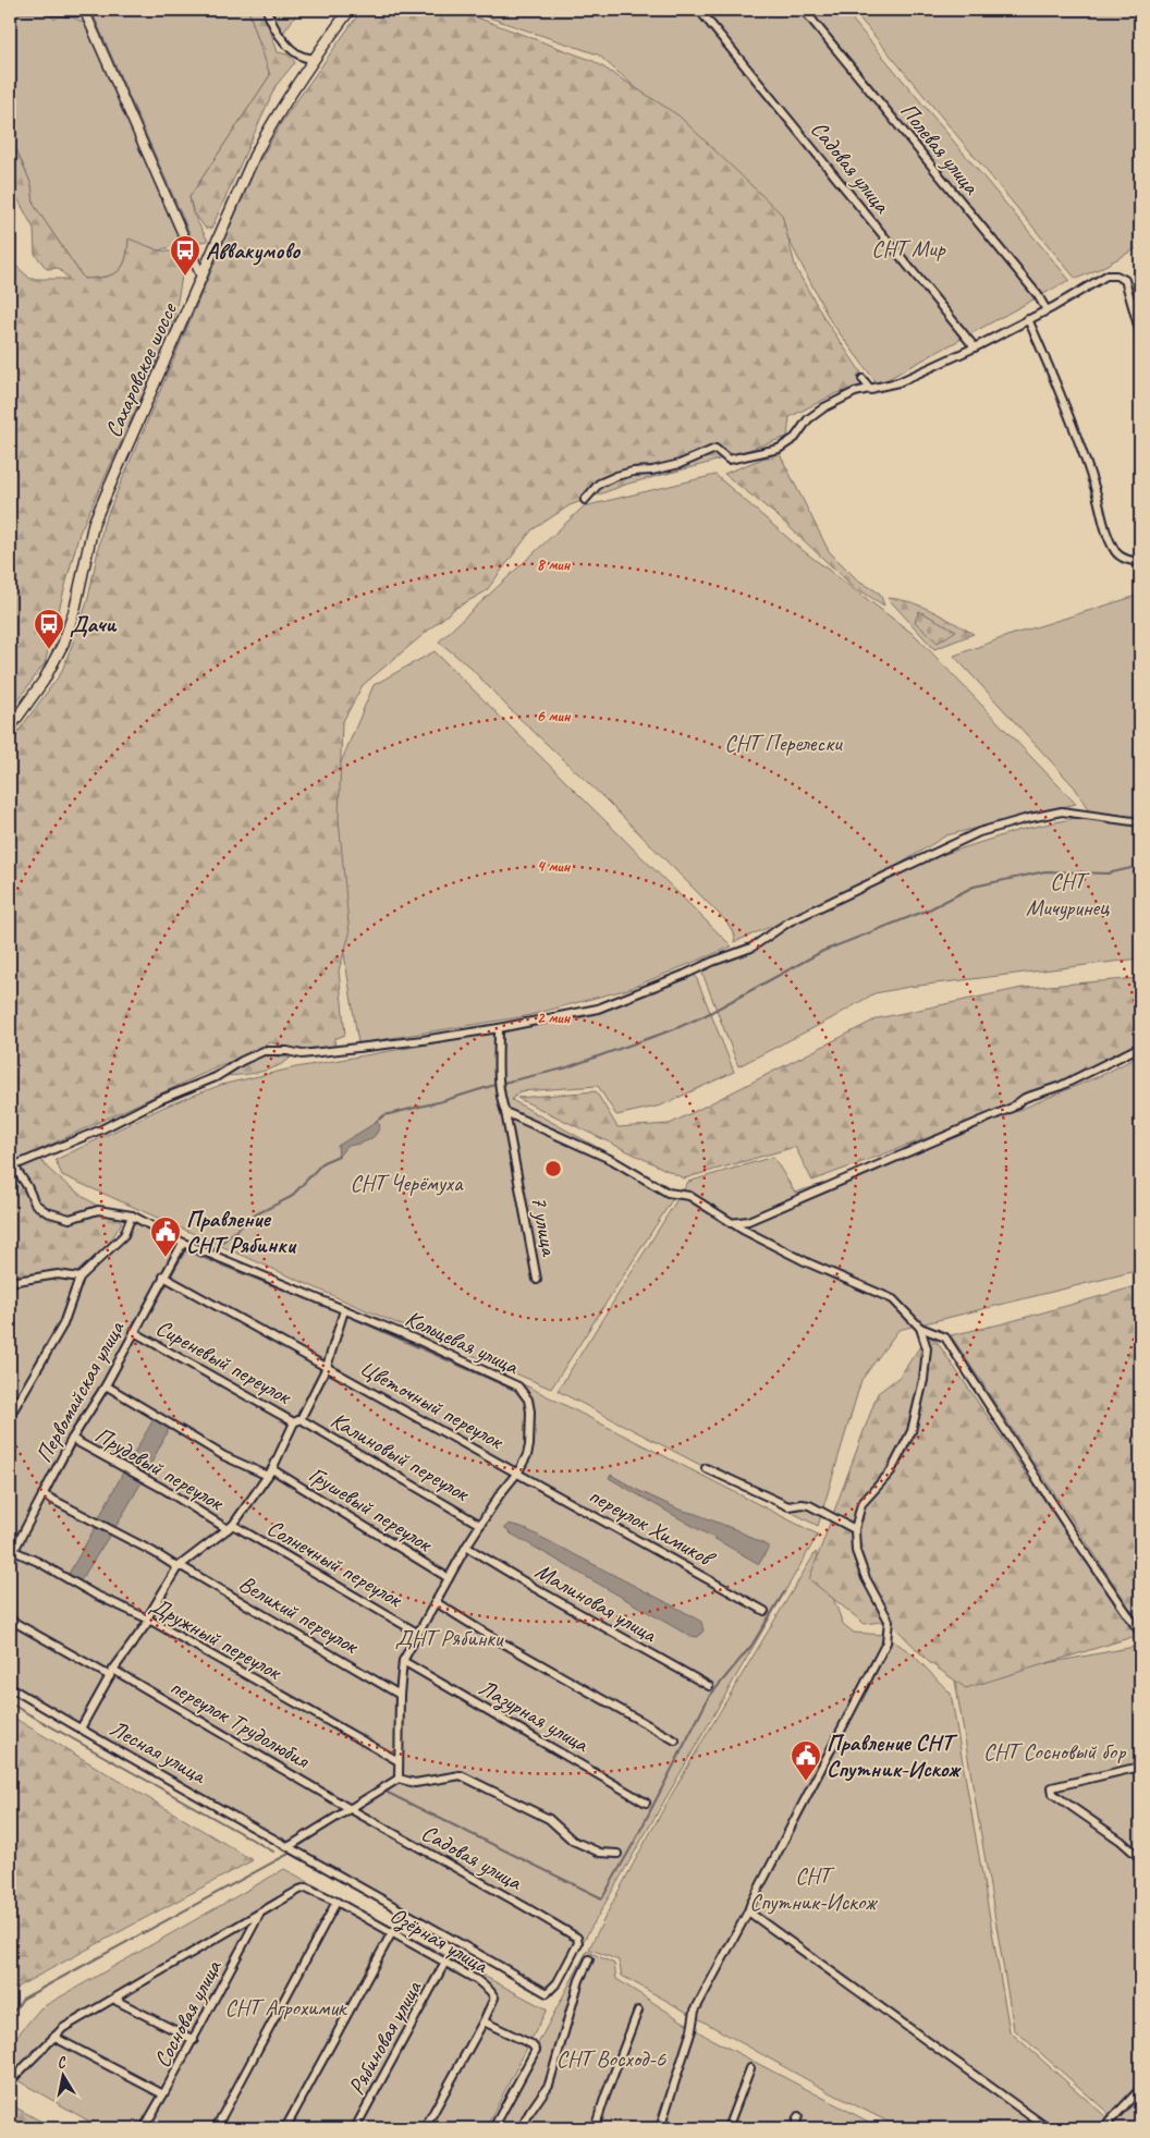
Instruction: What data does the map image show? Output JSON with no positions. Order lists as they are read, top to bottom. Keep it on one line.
{"streets":{"main road":["Сахаровское шоссе"],"street":["Полевая улица","Садовая улица","7 улица","Кольцевая улица","Сиреневый переулок","Первомайская улица","Цветочный переулок","Калиновый переулок","Прудовый переулок","Грушевый переулок","переулок Химиков","Солнечный переулок","Малиновая улица","Великий переулок","Дружный переулок","Лазурная улица","переулок Трудолюбия","Лесная улица","Озёрная улица","Сосновая улица","Рябиновая улица"]},"crossings":[["Садовая улица","переулок Трудолюбия"],["Садовая улица","Лесная улица"],["Кольцевая улица","Первомайская улица"],["Кольцевая улица","Цветочный переулок"],["Кольцевая улица","Калиновый переулок"],["Кольцевая улица","Грушевый переулок"],["Кольцевая улица","переулок Химиков"],["Кольцевая улица","Солнечный переулок"],["Кольцевая улица","Малиновая улица"],["Кольцевая улица","Великий переулок"],["Кольцевая улица","Дружный переулок"],["Кольцевая улица","Лазурная улица"],["Сиреневый переулок","Первомайская улица"],["Сиреневый переулок","Калиновый переулок"],["Первомайская улица","Цветочный переулок"],["Первомайская улица","Прудовый переулок"],["Первомайская улица","Грушевый переулок"],["Первомайская улица","Великий переулок"],["Первомайская улица","Дружный переулок"],["Цветочный переулок","переулок Химиков"],["Прудовый переулок","Солнечный переулок"],["Озёрная улица","Сосновая улица"],["Озёрная улица","Рябиновая улица"]],"parks":["СНТ Мир","СНТ Перелески","СНТ Мичуринец","СНТ Черёмуха","ДНТ Рябинки","СНТ Сосновый бор","СНТ Спутник-Искож","СНТ Агрохимик","СНТ Восход-6"],"places":{"bus stop":["Аввакумово","Дачи"],"public building":["Правление СНТ Рябинки","Правление СНТ Спутник-Искож"]},"north":"top","rings":["8 мин","6 мин","4 мин","2 мин"]}
